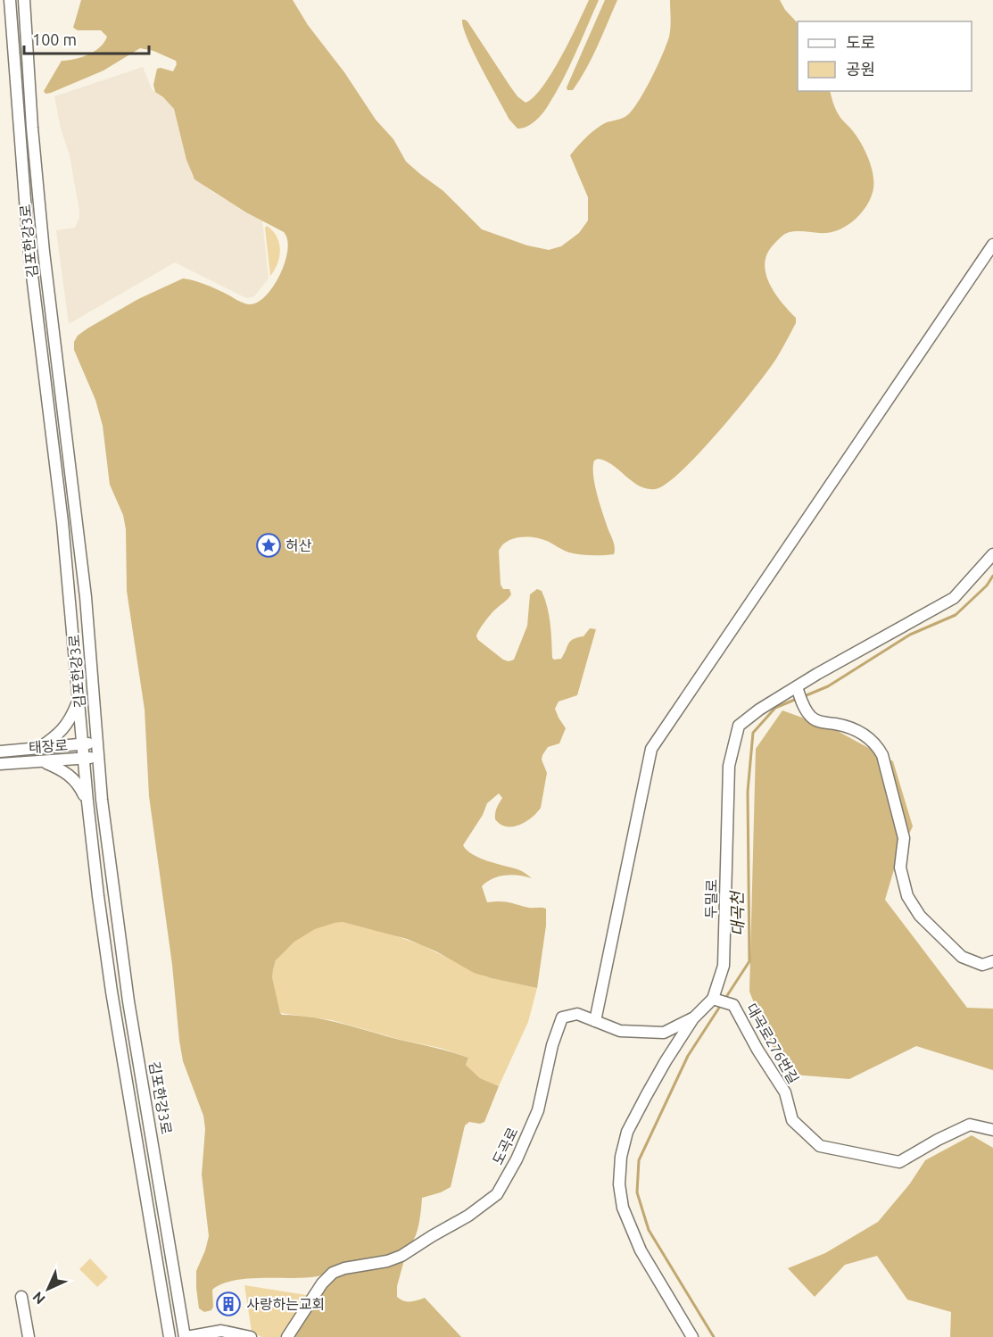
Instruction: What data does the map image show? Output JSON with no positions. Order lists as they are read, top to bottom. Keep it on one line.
{"streets":{"street":["김포한강3로","태장로","두밀로","대곡로276번길","도곡로"]},"crossings":[["김포한강3로","태장로"],["두밀로","대곡로276번길"]],"water":["대곡천"],"places":{"place":["허산"],"building":["사랑하는교회"]},"legend":["도로","공원"],"scale_bar":"100 m","north":"bottom left"}
